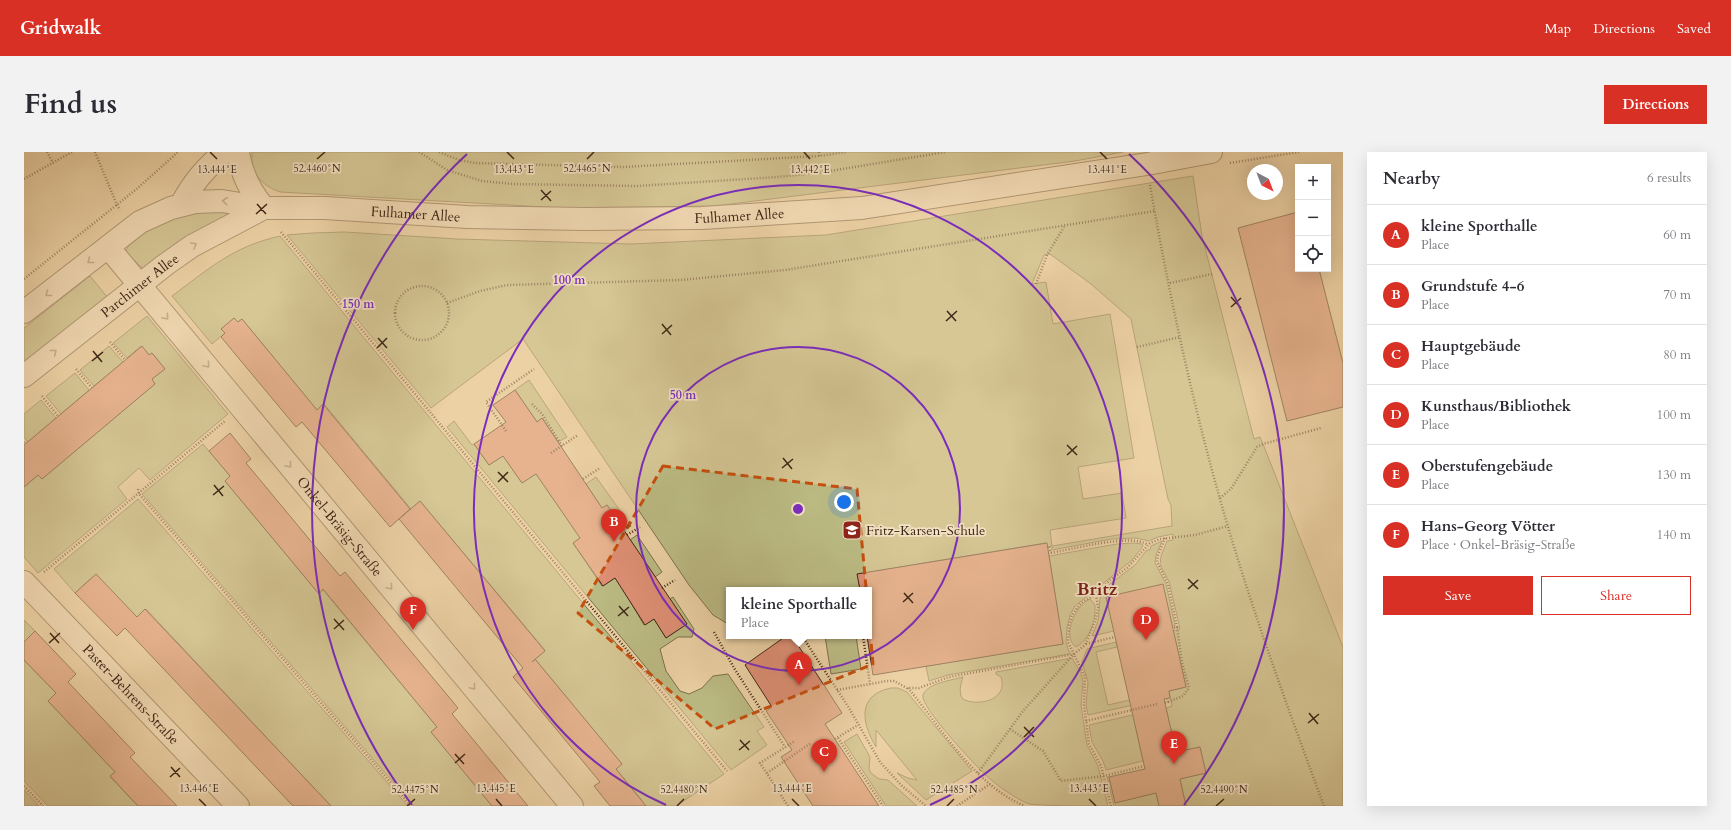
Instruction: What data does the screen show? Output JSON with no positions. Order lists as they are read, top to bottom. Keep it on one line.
{"streets":{"street":["Fulhamer Allee","Parchimer Allee","Onkel-Bräsig-Straße","Paster-Behrens-Straße"]},"crossings":[["Fulhamer Allee","Parchimer Allee"],["Parchimer Allee","Onkel-Bräsig-Straße"]],"one_way":["Onkel-Bräsig-Straße"],"districts":["Britz"],"places":{"school or university":["Fritz-Karsen-Schule"]},"north":"bottom right","page":{"header":"Gridwalk","nav":["Map","Directions","Saved"],"title":"Find us","buttons":["Directions",["Save","Share"]],"heading":["Nearby","6 results"],"map_buttons":["+","−"],"list":[{"mark":"A","name":"kleine Sporthalle","note":"Place","value":"60 m"},{"mark":"B","name":"Grundstufe 4-6","note":"Place","value":"70 m"},{"mark":"C","name":"Hauptgebäude","note":"Place","value":"80 m"},{"mark":"D","name":"Kunsthaus/Bibliothek","note":"Place","value":"100 m"},{"mark":"E","name":"Oberstufengebäude","note":"Place","value":"130 m"},{"mark":"F","name":"Hans-Georg Vötter","note":"Place · Onkel-Bräsig-Straße","value":"140 m"}],"pins":["B","F","D","A","E","C"],"popup":["kleine Sporthalle","Place"]},"coordinates":["52.4460°N","52.4465°N","13.444°E","13.443°E","13.442°E","13.441°E","13.446°E","13.445°E","52.4475°N","52.4480°N","52.4485°N","52.4490°N"],"rings":["100 m","150 m","50 m"]}
